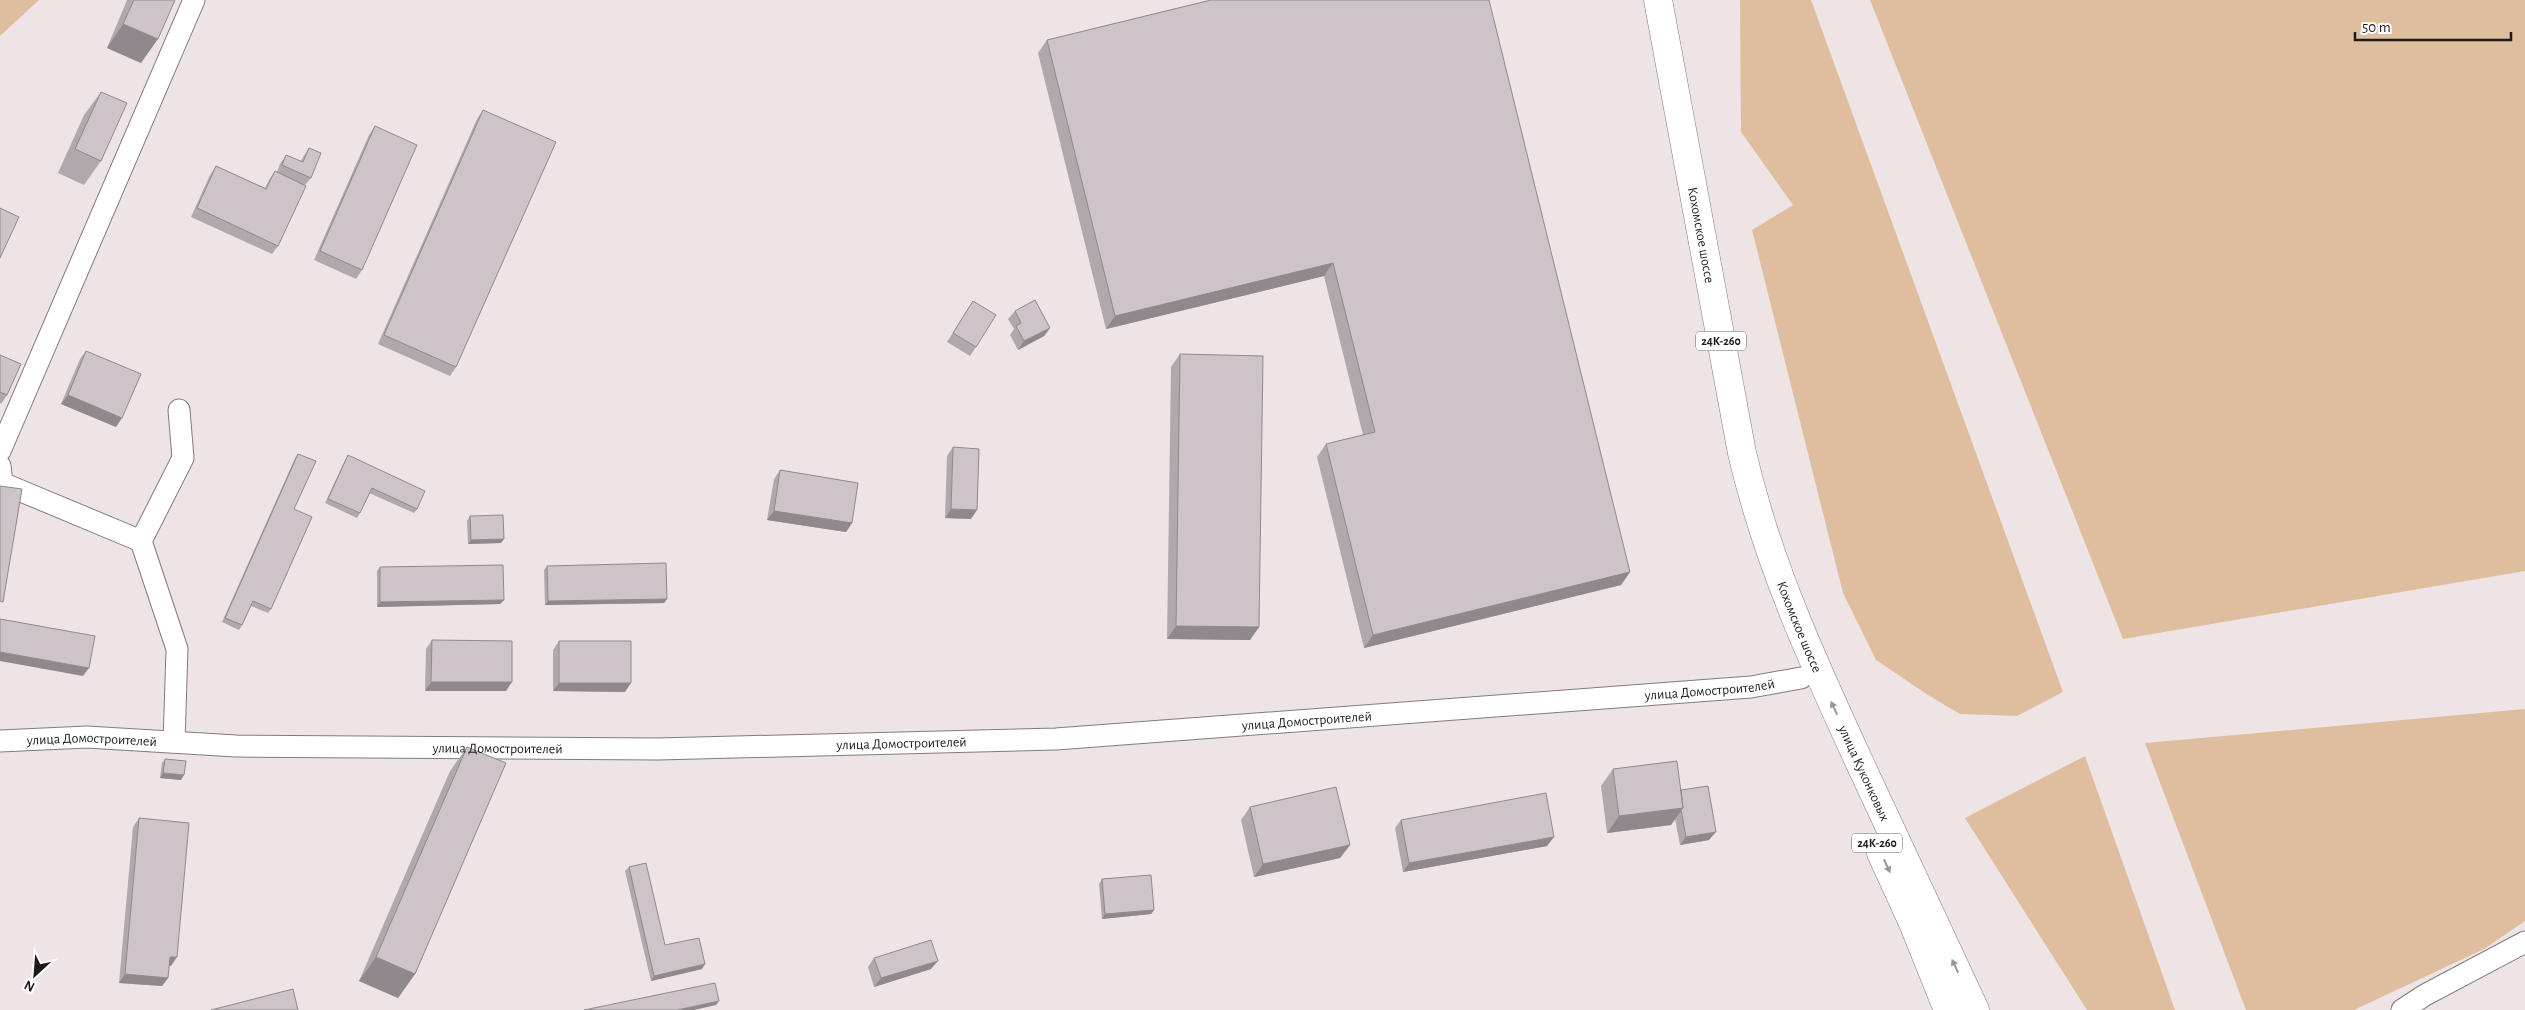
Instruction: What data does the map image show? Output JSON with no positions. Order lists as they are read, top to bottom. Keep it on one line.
{"streets":{"main road":["Кохомское шоссе","24К-260","улица Куконковых"],"street":["улица Домостроителей"]},"crossings":[["Кохомское шоссе","улица Домостроителей"],["Кохомское шоссе","улица Куконковых"],["улица Домостроителей","улица Куконковых"]],"scale_bar":"50 m","north":"bottom left"}
